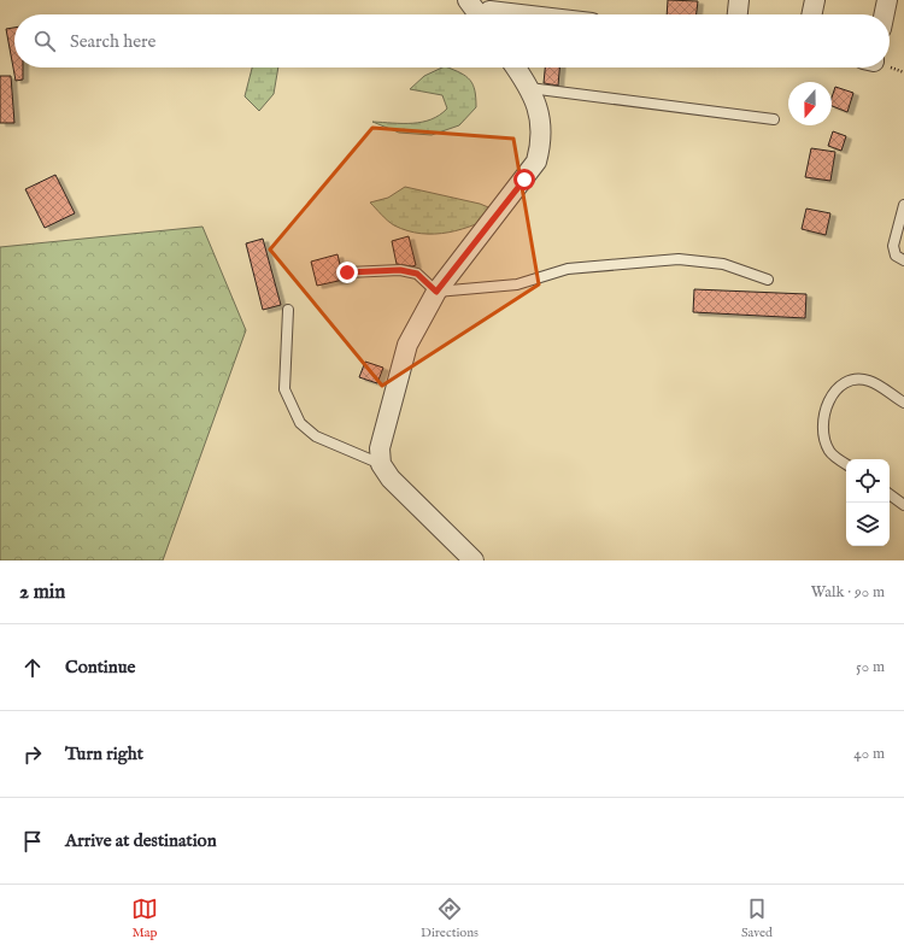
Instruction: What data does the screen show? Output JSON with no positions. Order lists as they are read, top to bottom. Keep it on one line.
{"north":"bottom","page":{"search":"Search here","heading":["2 min","Walk · 90 m"],"list":[["Continue","50 m"],["Turn right","40 m"],"Arrive at destination"],"nav":["Map","Directions","Saved"]}}
